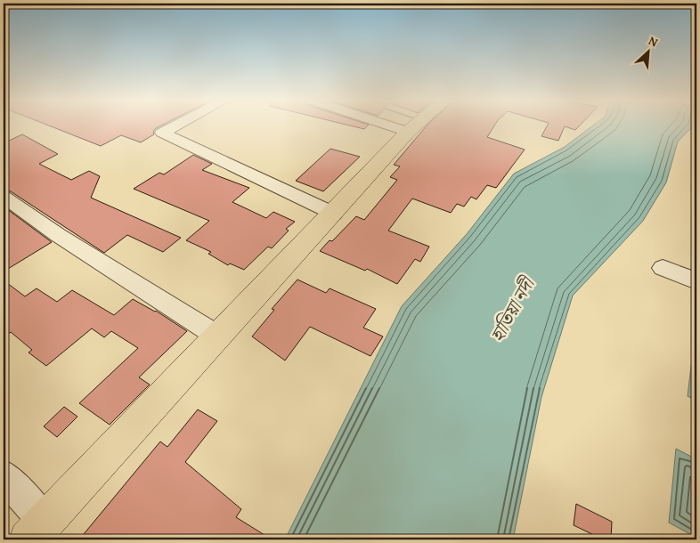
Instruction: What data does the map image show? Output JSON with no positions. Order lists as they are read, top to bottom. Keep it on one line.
{"water":["হাতিয়া নদী"],"north":"top right"}
